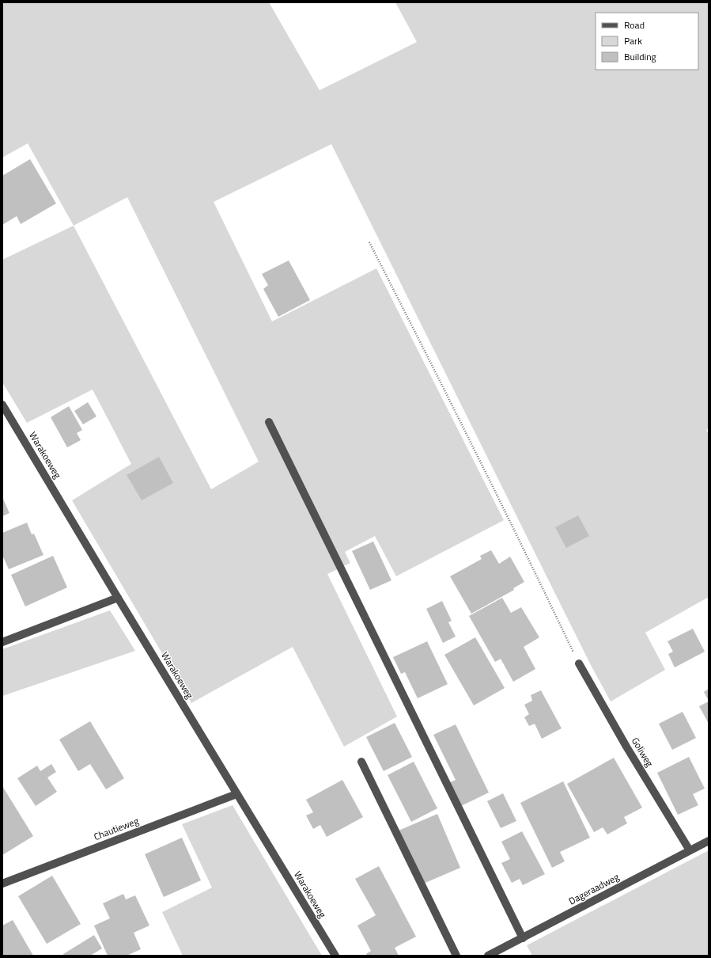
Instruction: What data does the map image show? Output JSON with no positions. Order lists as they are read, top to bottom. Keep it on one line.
{"streets":{"street":["Warakoeweg","Goliweg","Chautieweg","Dageraadweg"]},"crossings":[["Warakoeweg","Chautieweg"],["Goliweg","Dageraadweg"]],"legend":["Road","Park","Building"]}
